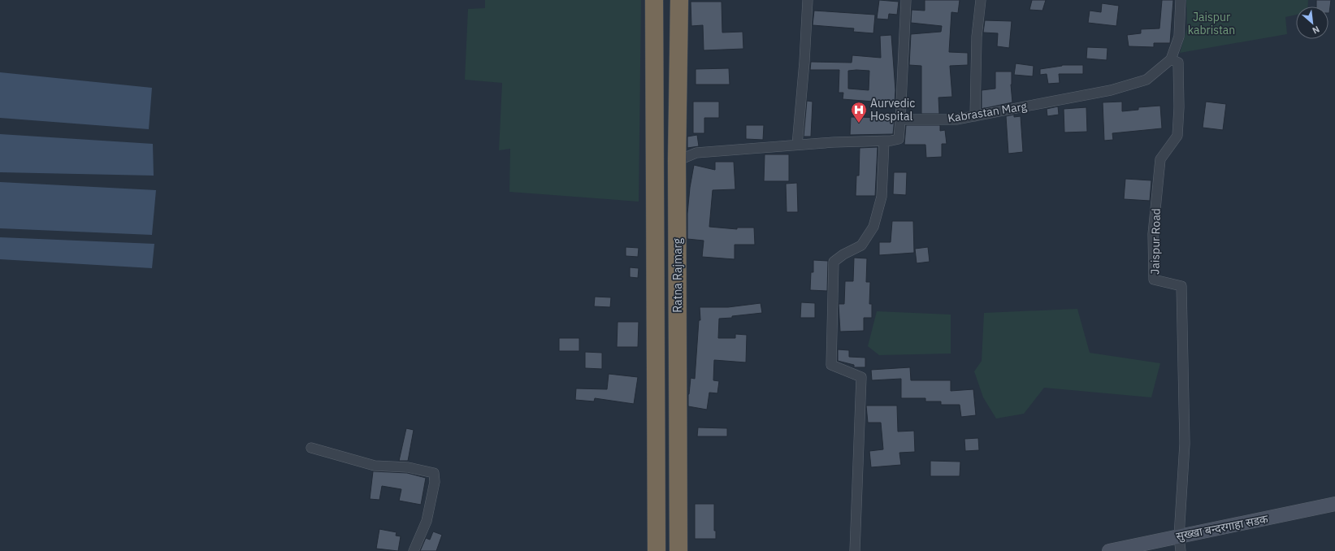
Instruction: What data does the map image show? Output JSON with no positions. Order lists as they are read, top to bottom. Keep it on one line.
{"streets":{"highway":["Ratna Rajmarg"],"street":["Kabrastan Marg","Jaispur Road","सुख्खा बन्दरगाहा सडक"]},"crossings":[["Kabrastan Marg","Jaispur Road"],["Jaispur Road","सुख्खा बन्दरगाहा सडक"]],"parks":["Jaispur kabristan"],"places":{"hospital":["Aurvedic Hospital"]},"north":"bottom right"}
